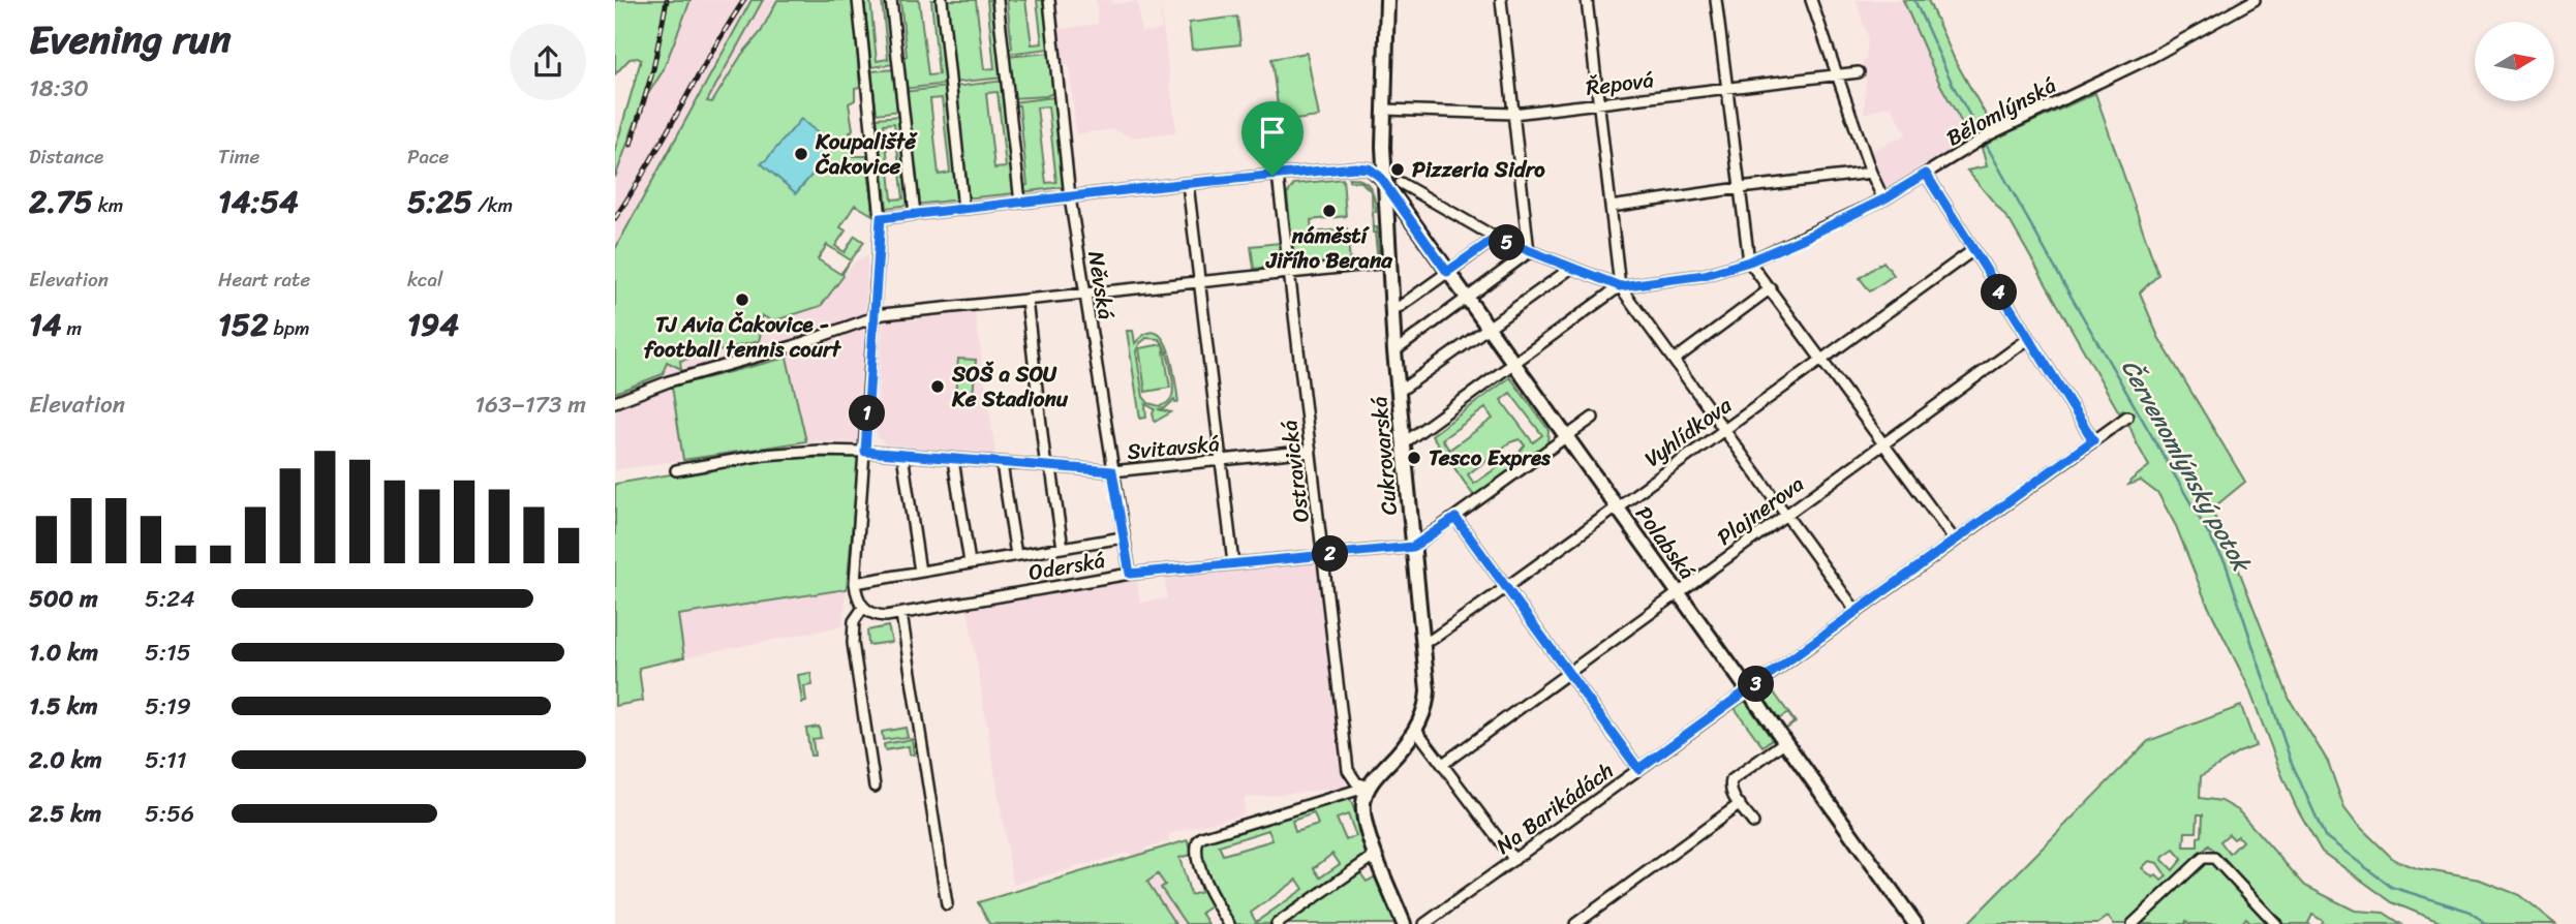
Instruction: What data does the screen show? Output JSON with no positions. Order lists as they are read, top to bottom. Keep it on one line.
{"streets":{"street":["Řepová","Bělomlýnská","Něvská","Vyhlídkova","Svitavská","Cukrovarská","Ostravická","Plajnerova","Polabská","Oderská","Na Barikádách"]},"crossings":[["Řepová","Cukrovarská"],["Něvská","Svitavská"],["Něvská","Oderská"],["Vyhlídkova","Cukrovarská"],["Vyhlídkova","Polabská"],["Svitavská","Ostravická"],["Cukrovarská","Ostravická"],["Cukrovarská","Polabská"],["Cukrovarská","Oderská"],["Ostravická","Oderská"],["Plajnerova","Polabská"],["Polabská","Na Barikádách"]],"water":["Červenomlýnský potok"],"places":["Koupaliště Čakovice","Pizzeria Sidro","náměstí Jiřího Berana","TJ Avia Čakovice - football tennis court","SOŠ a SOU Ke Stadionu","Tesco Expres"],"north":"right","page":{"heading":["Evening run","18:30"],"stats":[["Distance","2.75 km"],["Time","14:54"],["Pace","5:25 /km"],["Elevation","14 m"],["Heart rate","152 bpm"],["kcal","194"]],"pins":["5","4","1","2","3"],"chart":["Elevation","163–173 m"],"list":[{"name":"500 m","note":"5:24"},{"name":"1.0 km","note":"5:15"},{"name":"1.5 km","note":"5:19"},{"name":"2.0 km","note":"5:11"},{"name":"2.5 km","note":"5:56"}]}}
